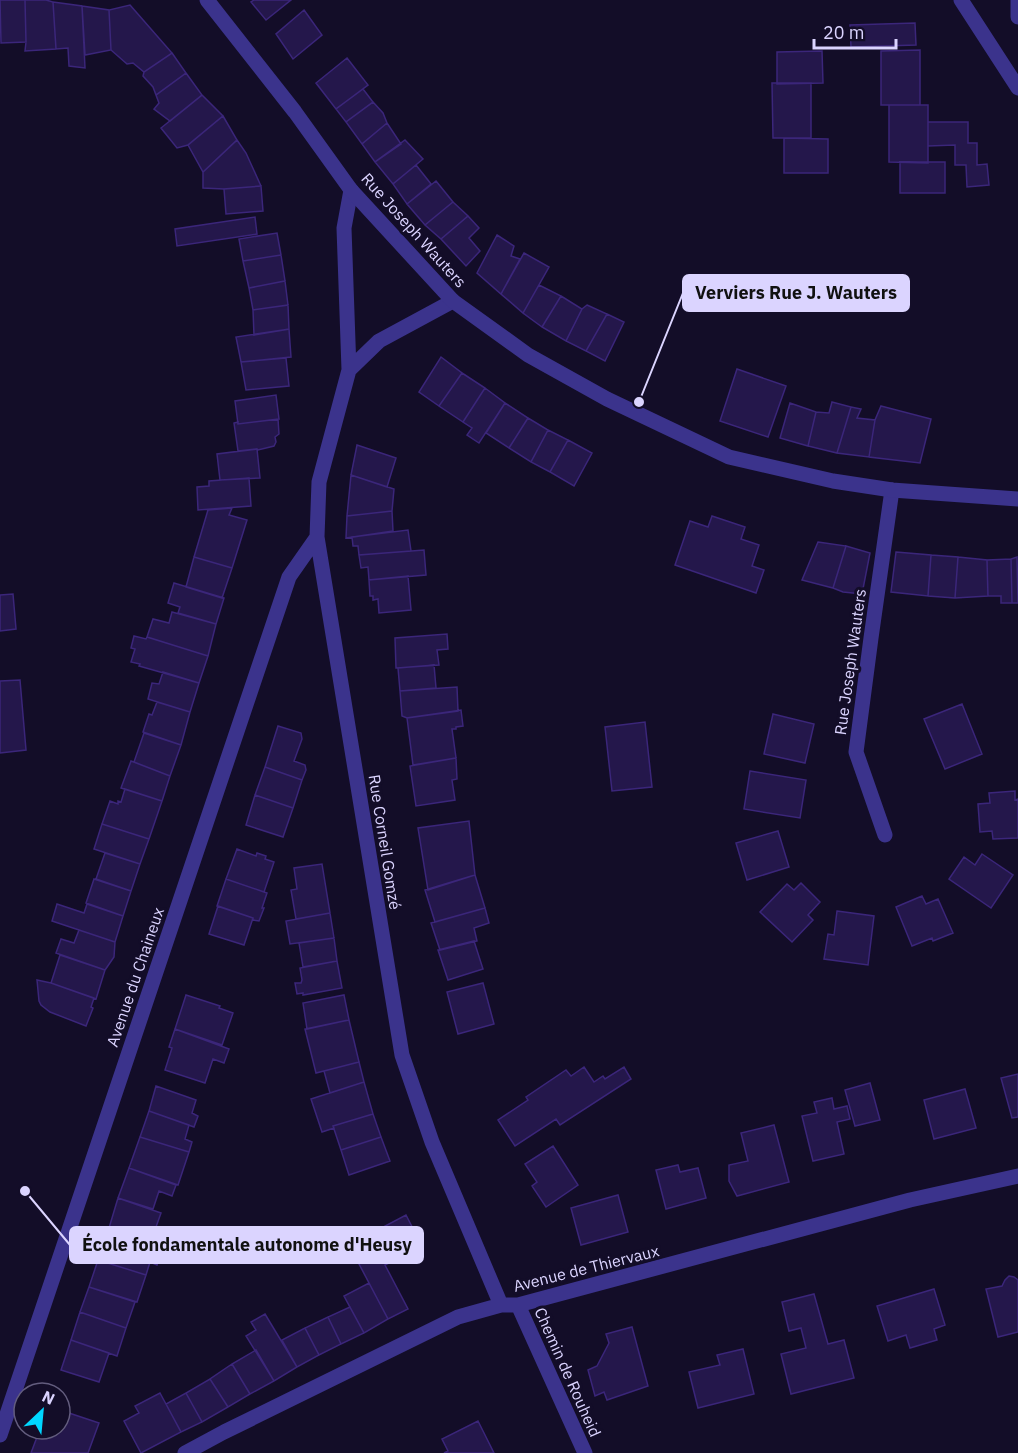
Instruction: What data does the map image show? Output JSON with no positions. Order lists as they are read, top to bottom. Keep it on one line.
{"streets":{"street":["Rue Joseph Wauters","Rue Corneil Gomzé","Avenue du Chaineux","Avenue de Thiervaux","Chemin de Rouheid"]},"crossings":[["Rue Joseph Wauters","Rue Corneil Gomzé"],["Rue Corneil Gomzé","Avenue du Chaineux"],["Rue Corneil Gomzé","Avenue de Thiervaux"],["Avenue de Thiervaux","Chemin de Rouheid"]],"places":["Verviers Rue J. Wauters","École fondamentale autonome d'Heusy"],"scale_bar":"20 m","north":"top right"}
